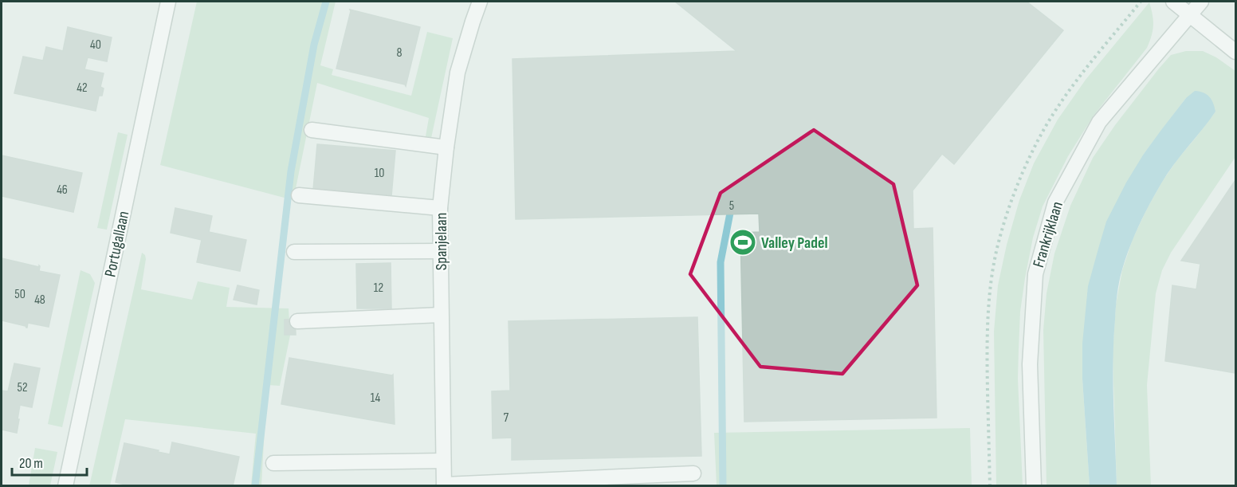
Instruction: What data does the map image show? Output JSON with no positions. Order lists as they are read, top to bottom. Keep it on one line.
{"streets":{"street":["Frankrijklaan","Spanjelaan","Portugallaan"]},"places":{"sports":["Valley Padel"]},"house_numbers":["40","8","42","10","46","5","12","50","48","52","14","7"],"scale_bar":"20 m"}
